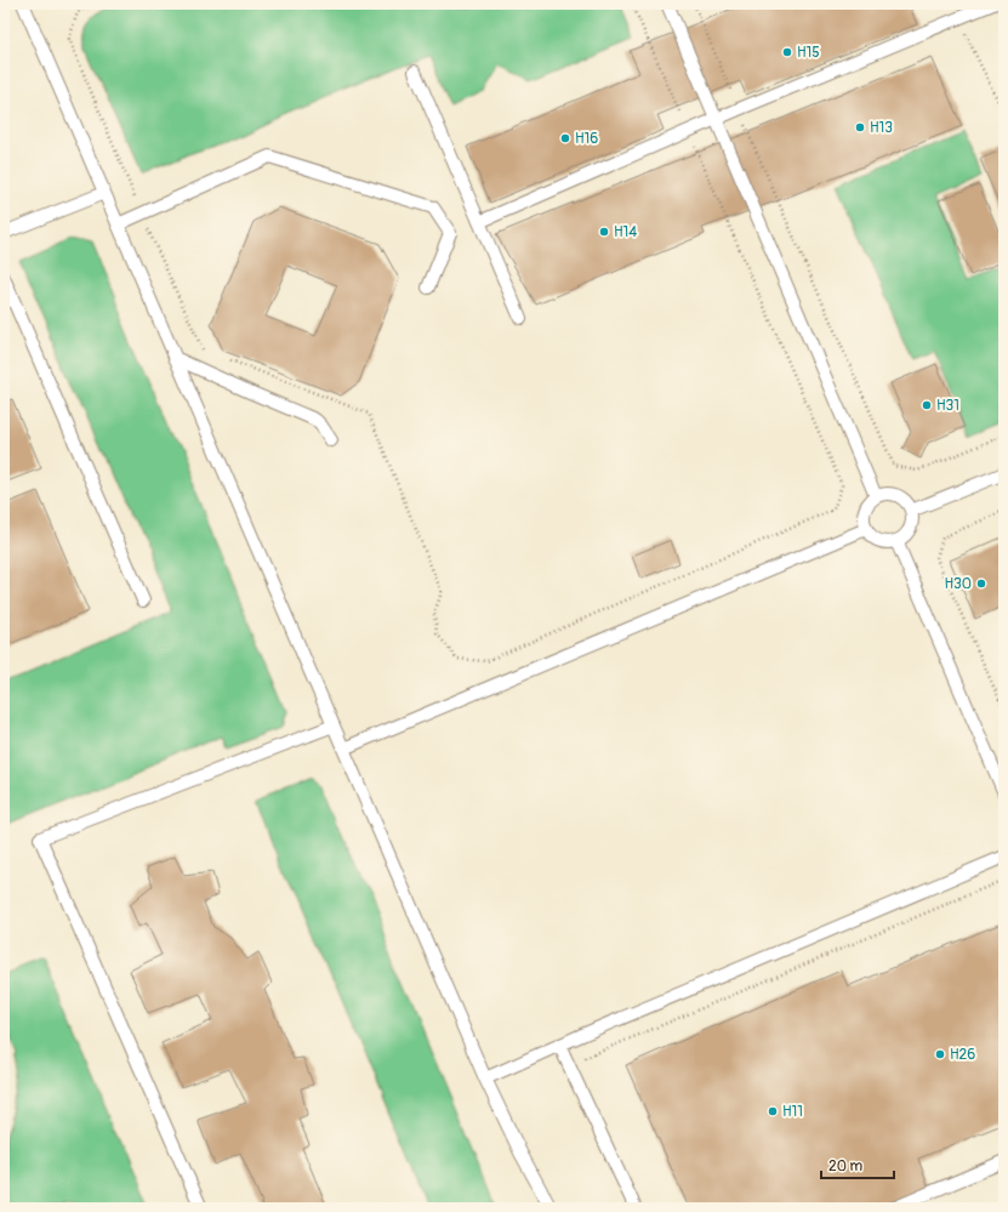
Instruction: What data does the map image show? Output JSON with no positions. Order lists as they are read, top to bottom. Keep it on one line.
{"places":["H15","H13","H16","H14","H31","H30","H26","H11"],"scale_bar":"20 m"}
